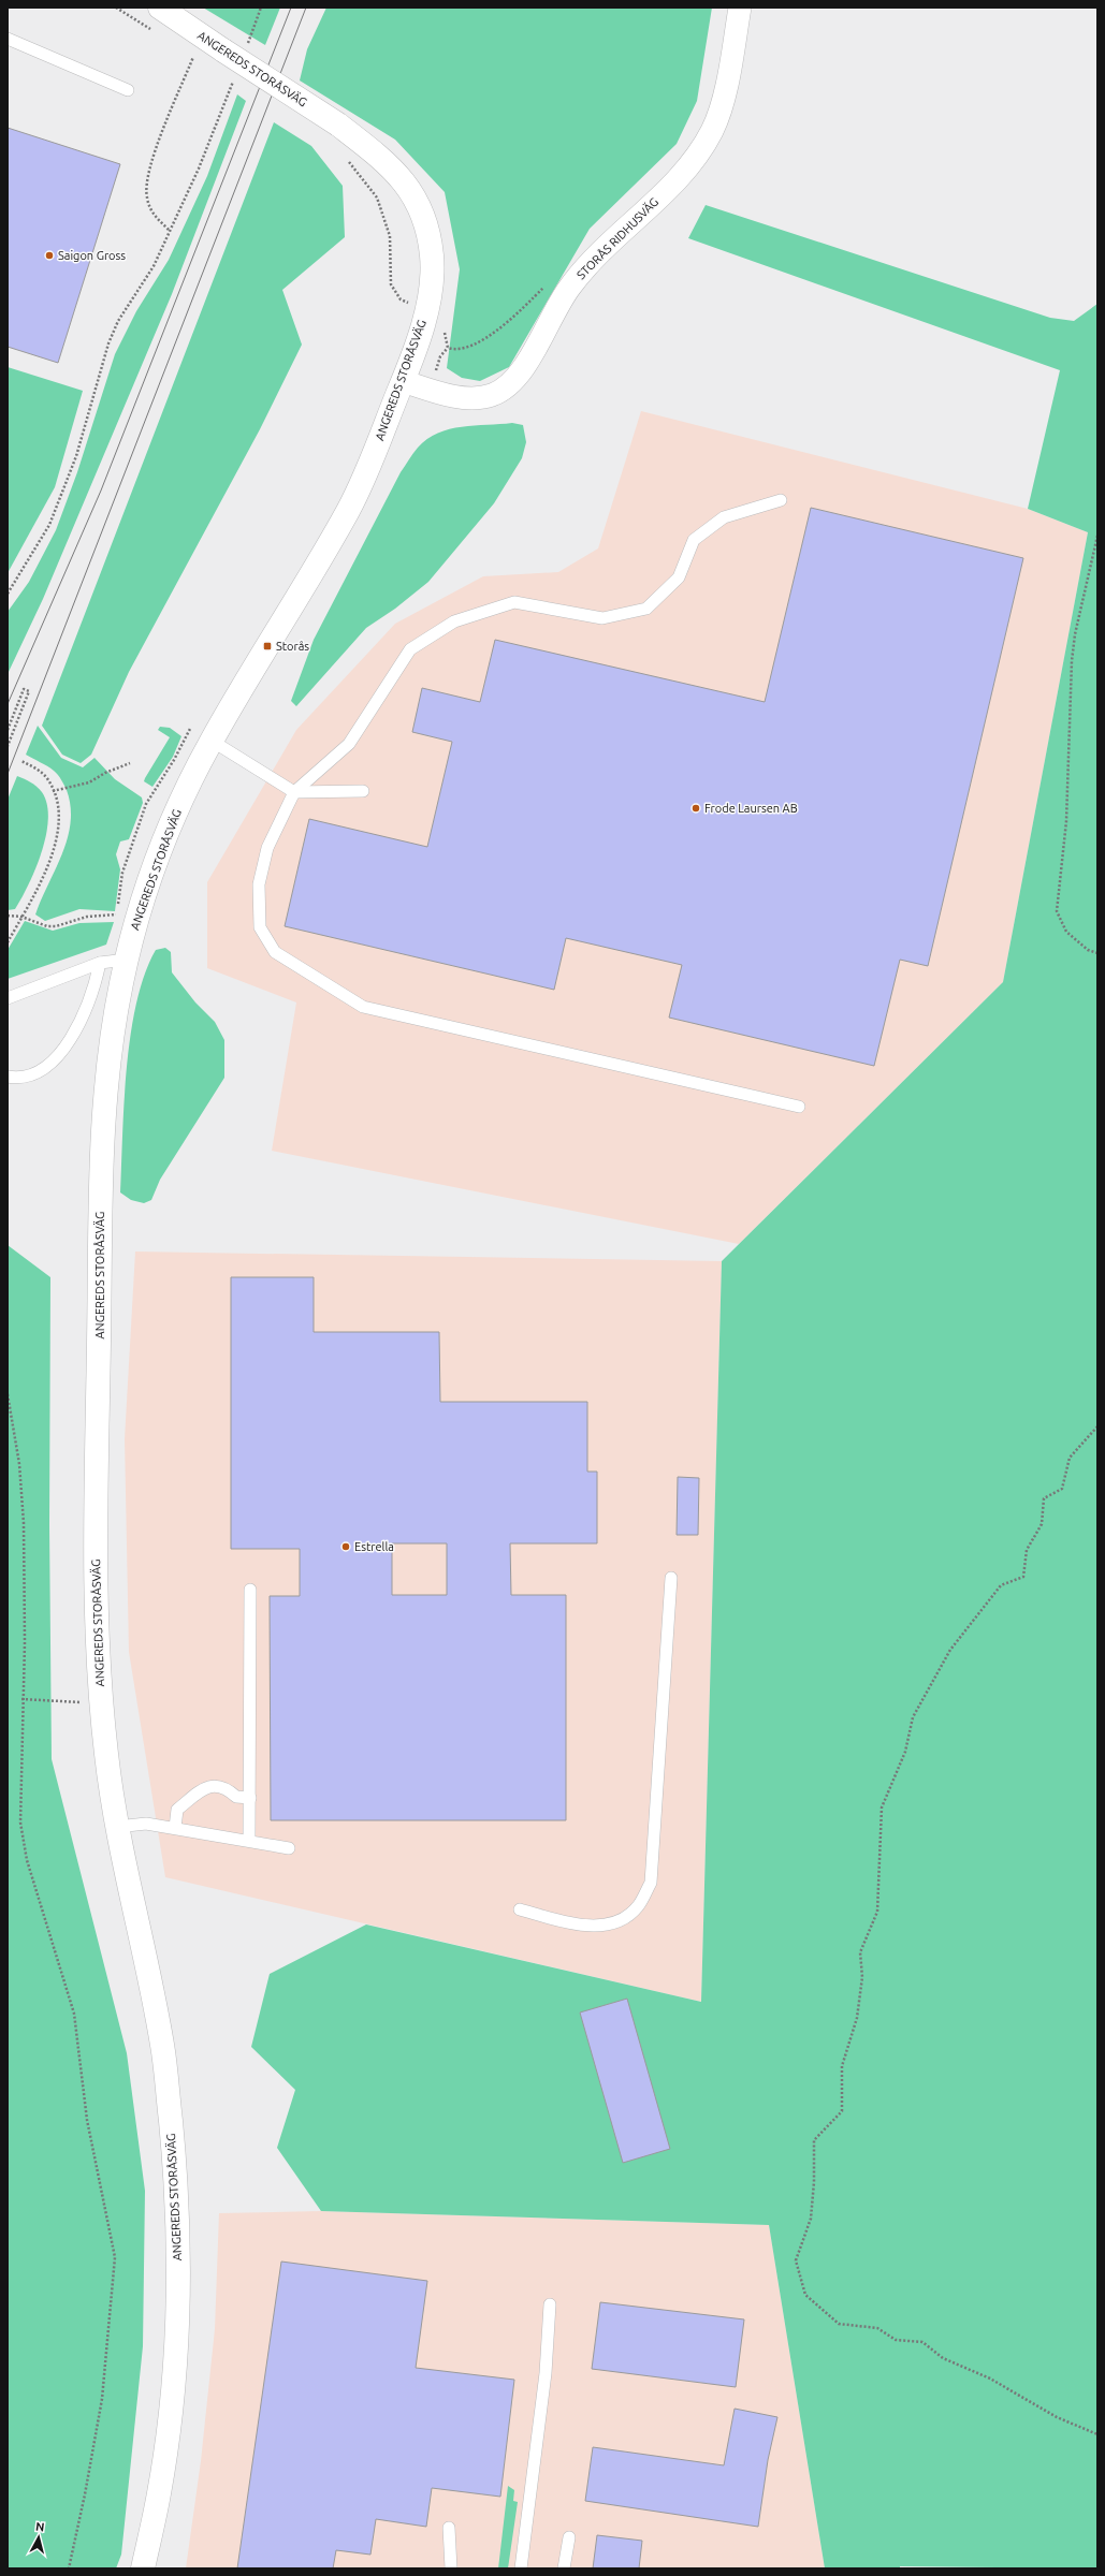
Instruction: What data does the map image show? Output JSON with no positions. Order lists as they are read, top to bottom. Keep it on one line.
{"streets":{"street":["ANGEREDS STORÅSVÄG","STORÅS RIDHUSVÄG"]},"crossings":[["ANGEREDS STORÅSVÄG","STORÅS RIDHUSVÄG"]],"places":{"other":["Saigon Gross","Frode Laursen AB","Estrella"],"transit":["Storås"]},"north":"top"}
